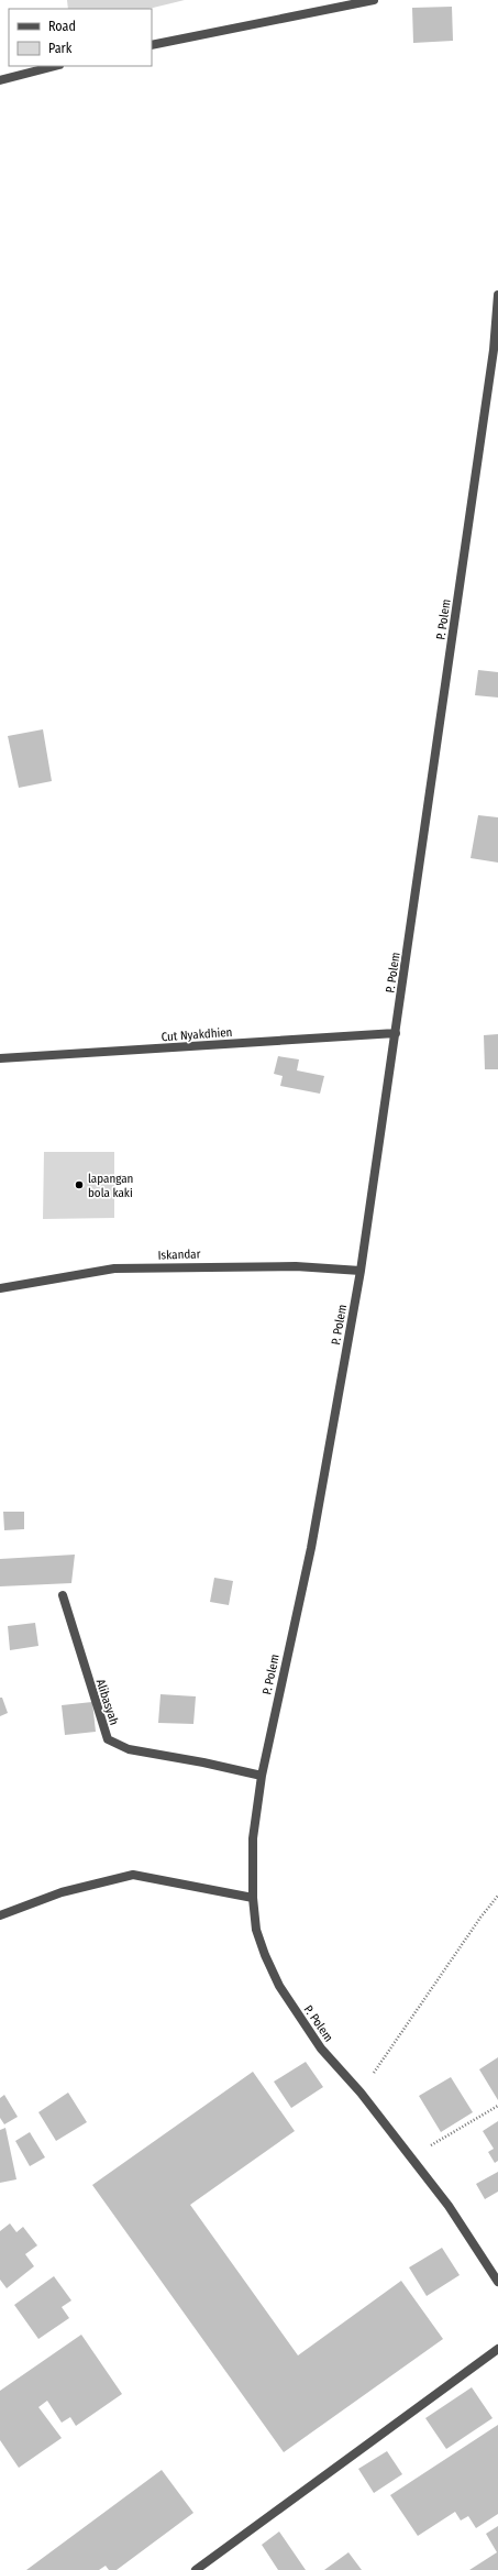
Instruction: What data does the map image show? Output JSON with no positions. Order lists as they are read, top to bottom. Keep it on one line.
{"streets":{"street":["P. Polem","Cut Nyakdhien","Iskandar","Alibasyah"]},"crossings":[["P. Polem","Cut Nyakdhien"],["P. Polem","Iskandar"],["P. Polem","Alibasyah"]],"places":["lapangan bola kaki"],"legend":["Road","Park"]}
